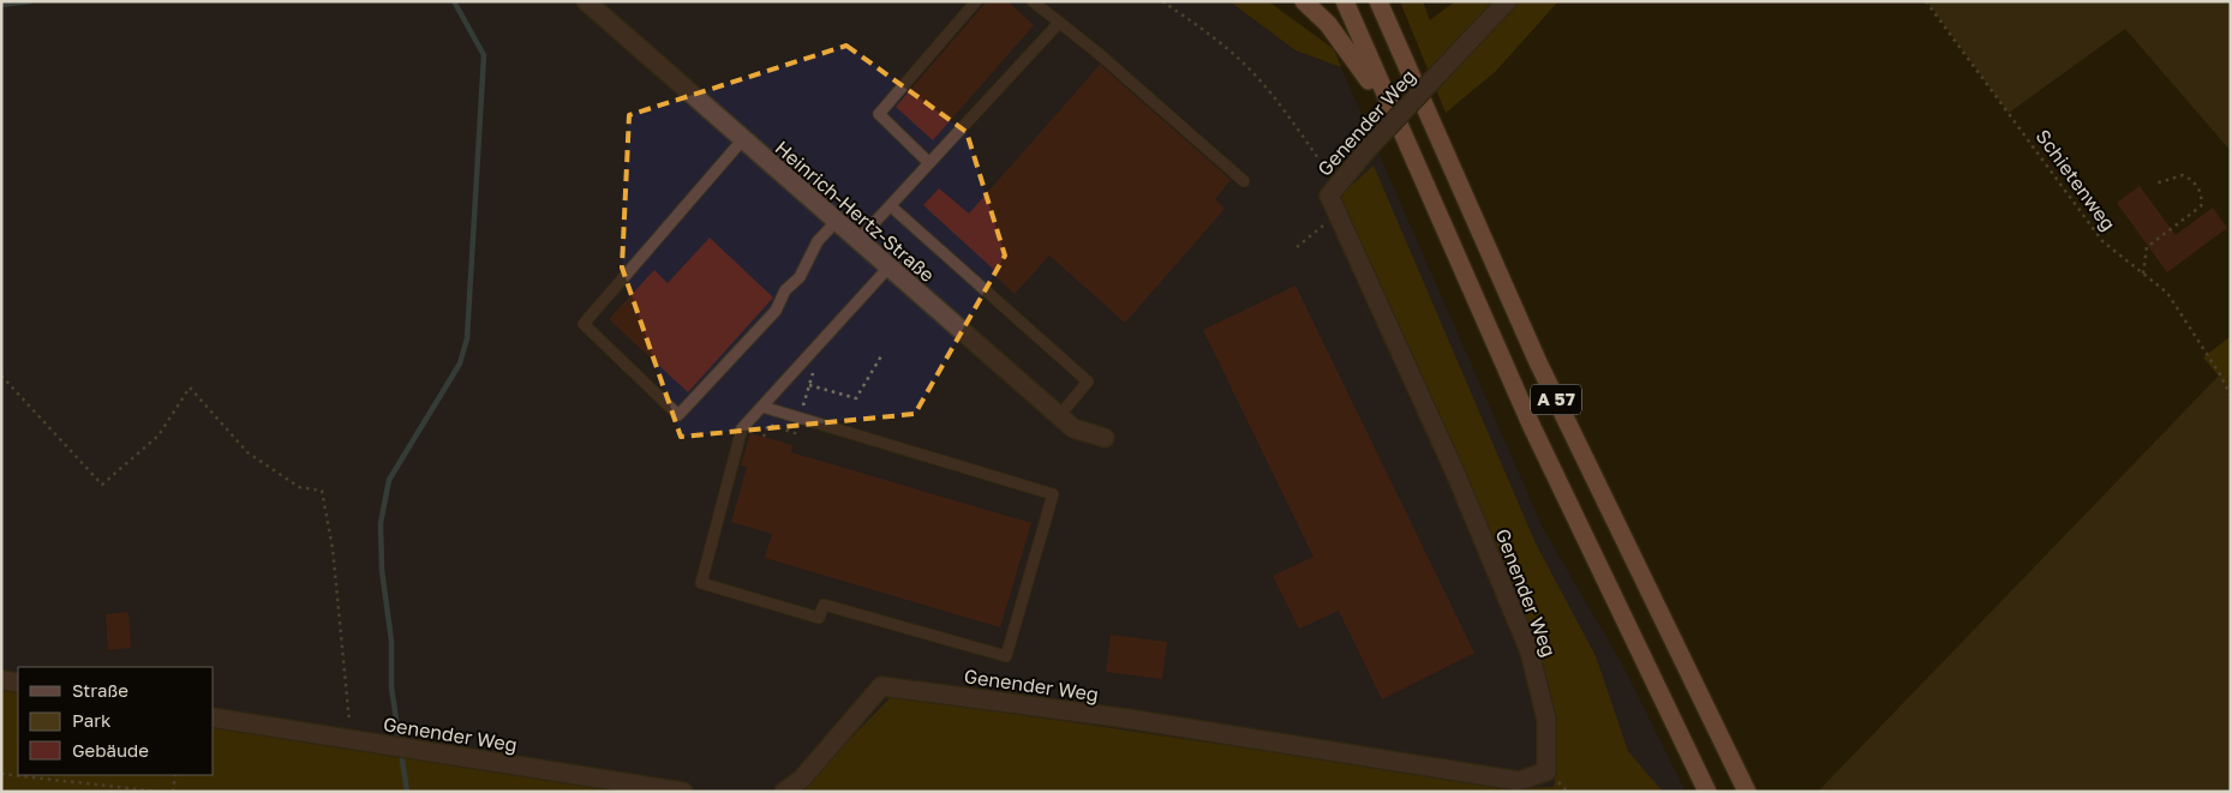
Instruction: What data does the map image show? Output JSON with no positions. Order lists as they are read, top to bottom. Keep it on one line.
{"streets":{"highway":["A 57"],"street":["Genender Weg","Heinrich-Hertz-Straße"],"path":["Schietenweg"]},"legend":["Straße","Park","Gebäude"]}
